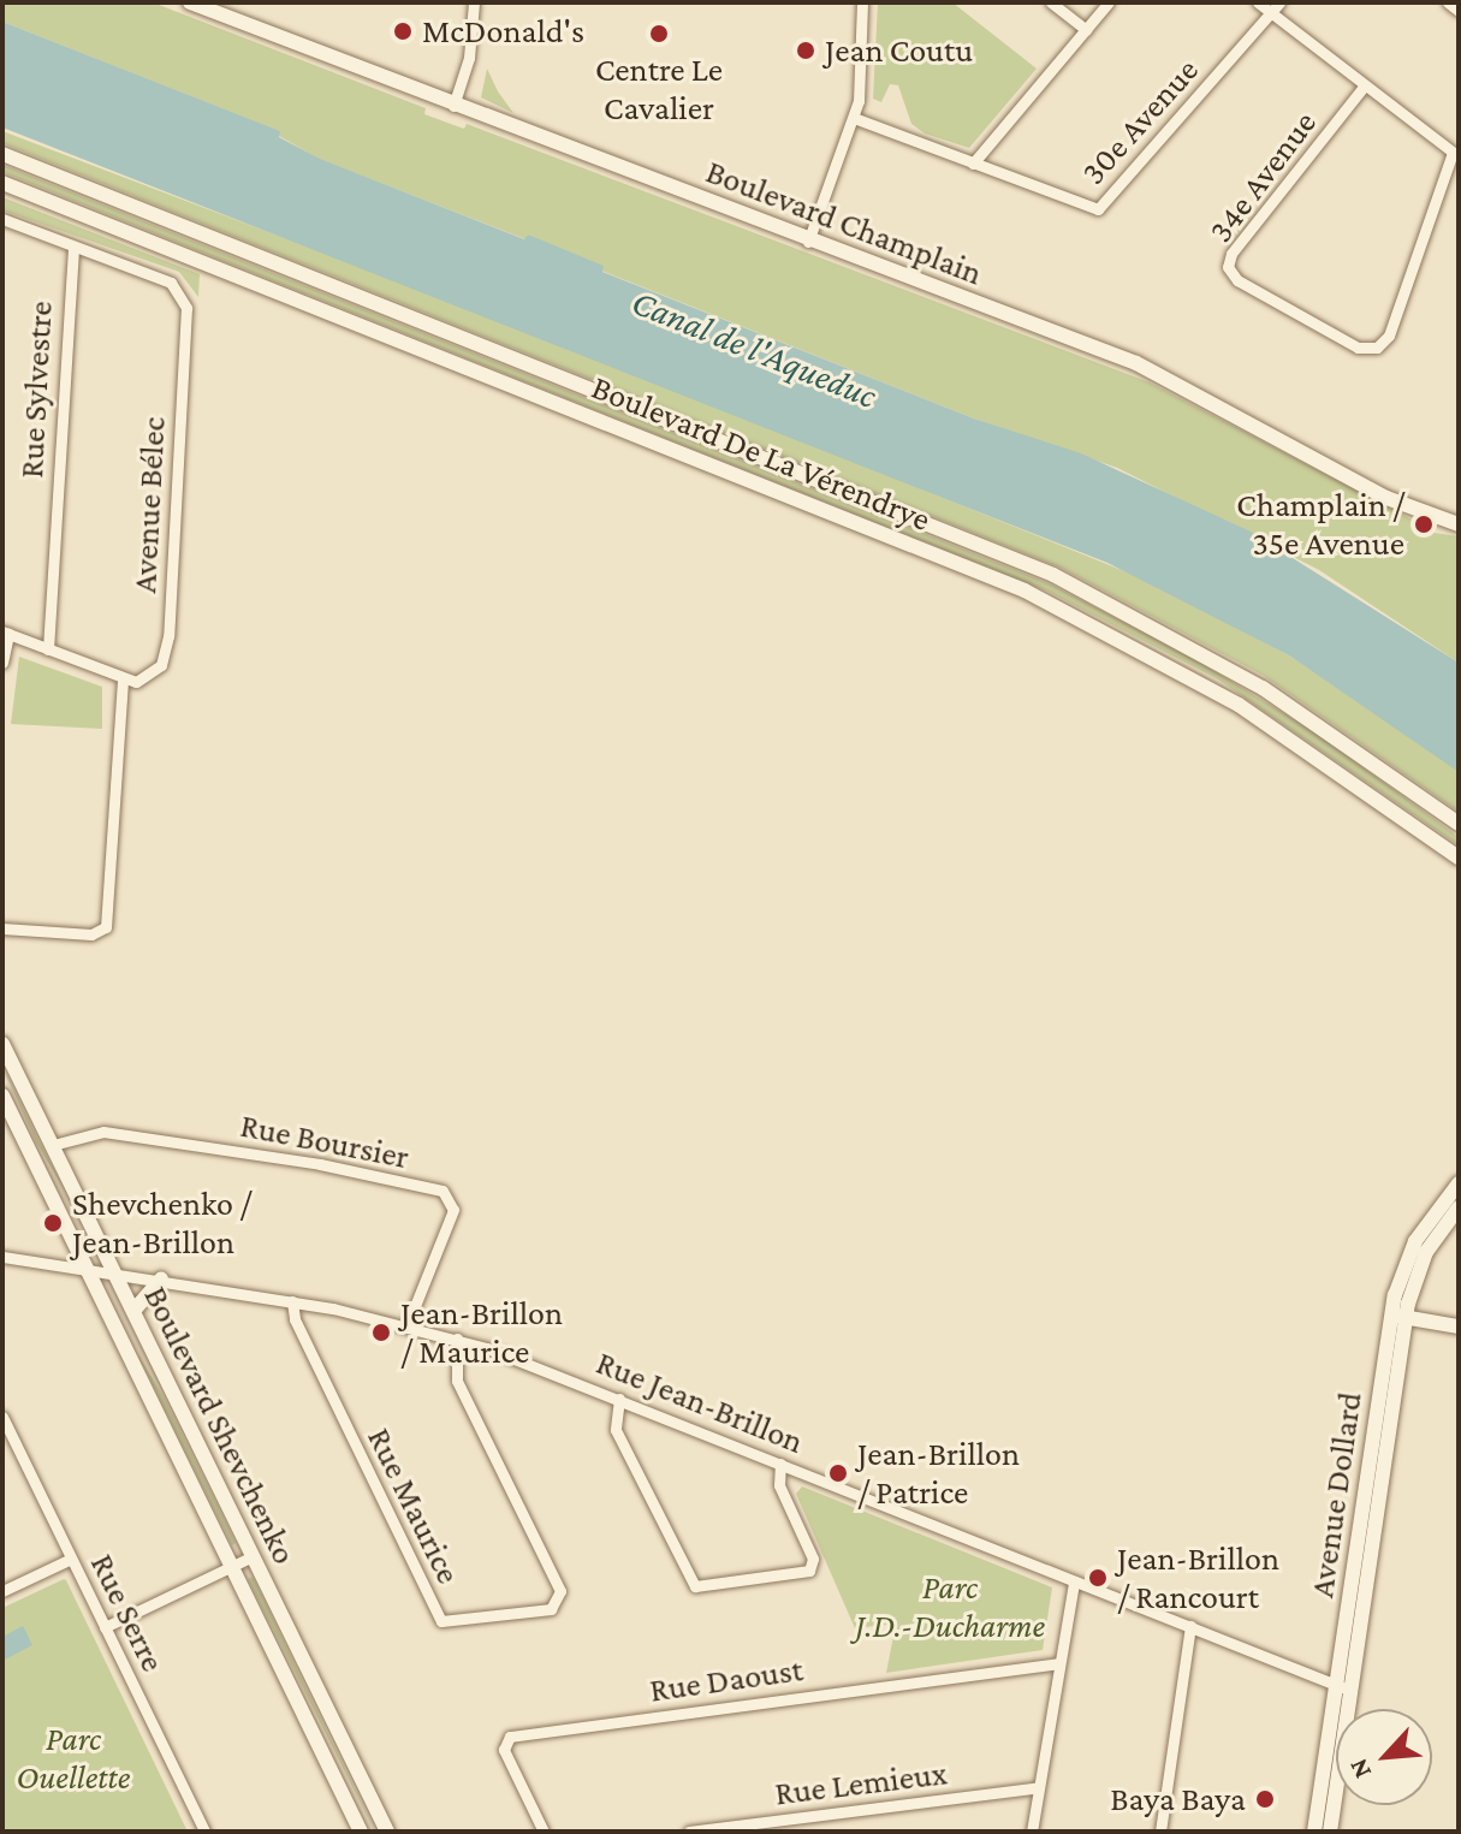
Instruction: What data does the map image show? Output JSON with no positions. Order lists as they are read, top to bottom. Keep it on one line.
{"streets":{"main road":["Boulevard Champlain","Boulevard De La Vérendrye","Boulevard Shevchenko","Avenue Dollard"],"street":["30e Avenue","34e Avenue","Rue Sylvestre","Avenue Bélec","Rue Boursier","Rue Jean-Brillon","Rue Maurice","Rue Serre","Rue Daoust","Rue Lemieux"]},"crossings":[["Rue Sylvestre","Avenue Bélec"],["Rue Boursier","Rue Jean-Brillon"],["Rue Boursier","Boulevard Shevchenko"],["Rue Jean-Brillon","Boulevard Shevchenko"],["Rue Jean-Brillon","Avenue Dollard"],["Rue Jean-Brillon","Rue Maurice"]],"water":["Canal de l'Aqueduc"],"parks":["Parc J.D.-Ducharme","Parc Ouellette"],"places":["McDonald's","Centre Le Cavalier","Jean Coutu","Champlain / 35e Avenue","Shevchenko / Jean-Brillon","Jean-Brillon / Maurice","Jean-Brillon / Patrice","Jean-Brillon / Rancourt","Baya Baya"],"north":"bottom left"}
